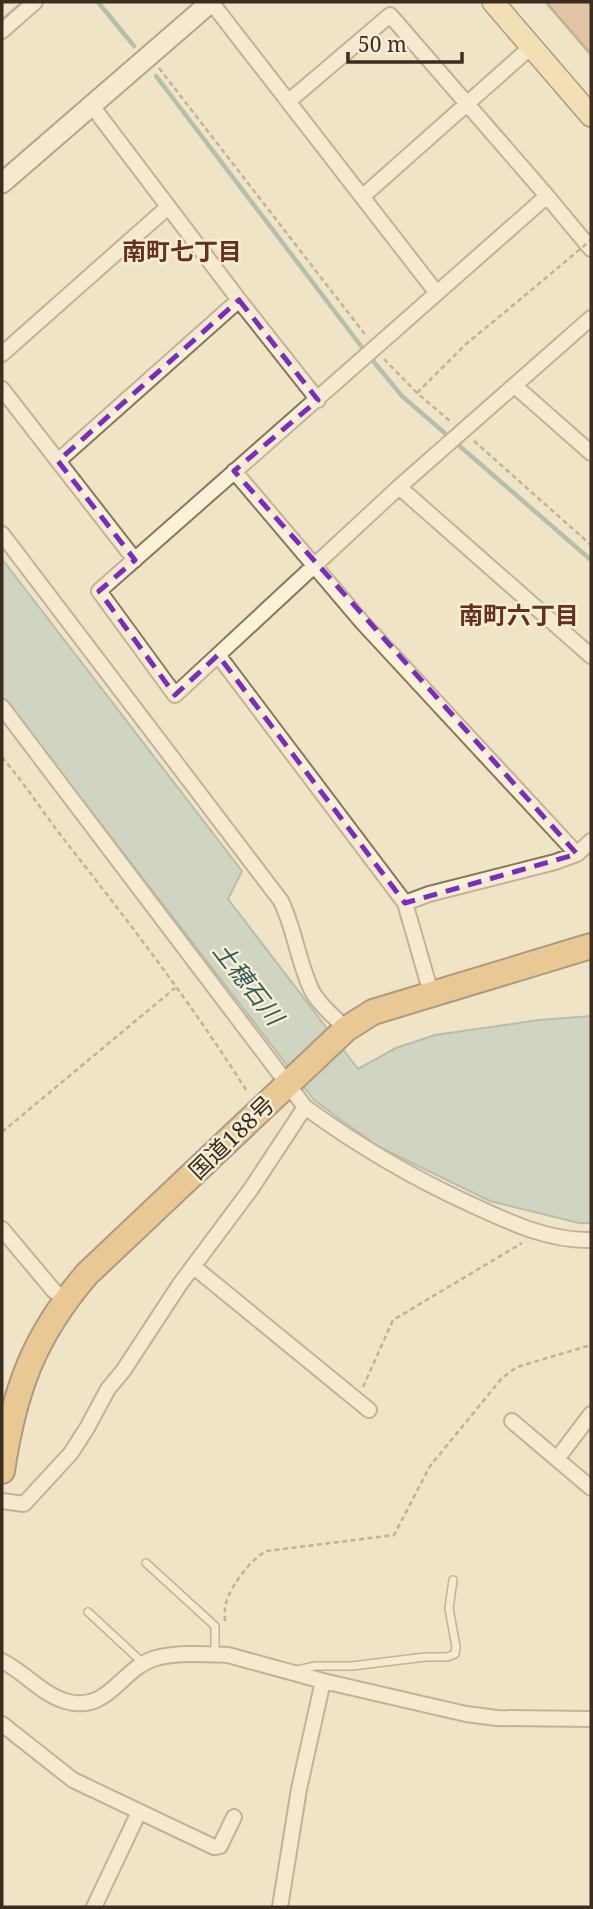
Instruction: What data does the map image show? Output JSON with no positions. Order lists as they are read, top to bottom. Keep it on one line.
{"streets":{"highway":["国道188号"]},"districts":["南町七丁目","南町六丁目"],"water":["土穂石川"],"scale_bar":"50 m"}
